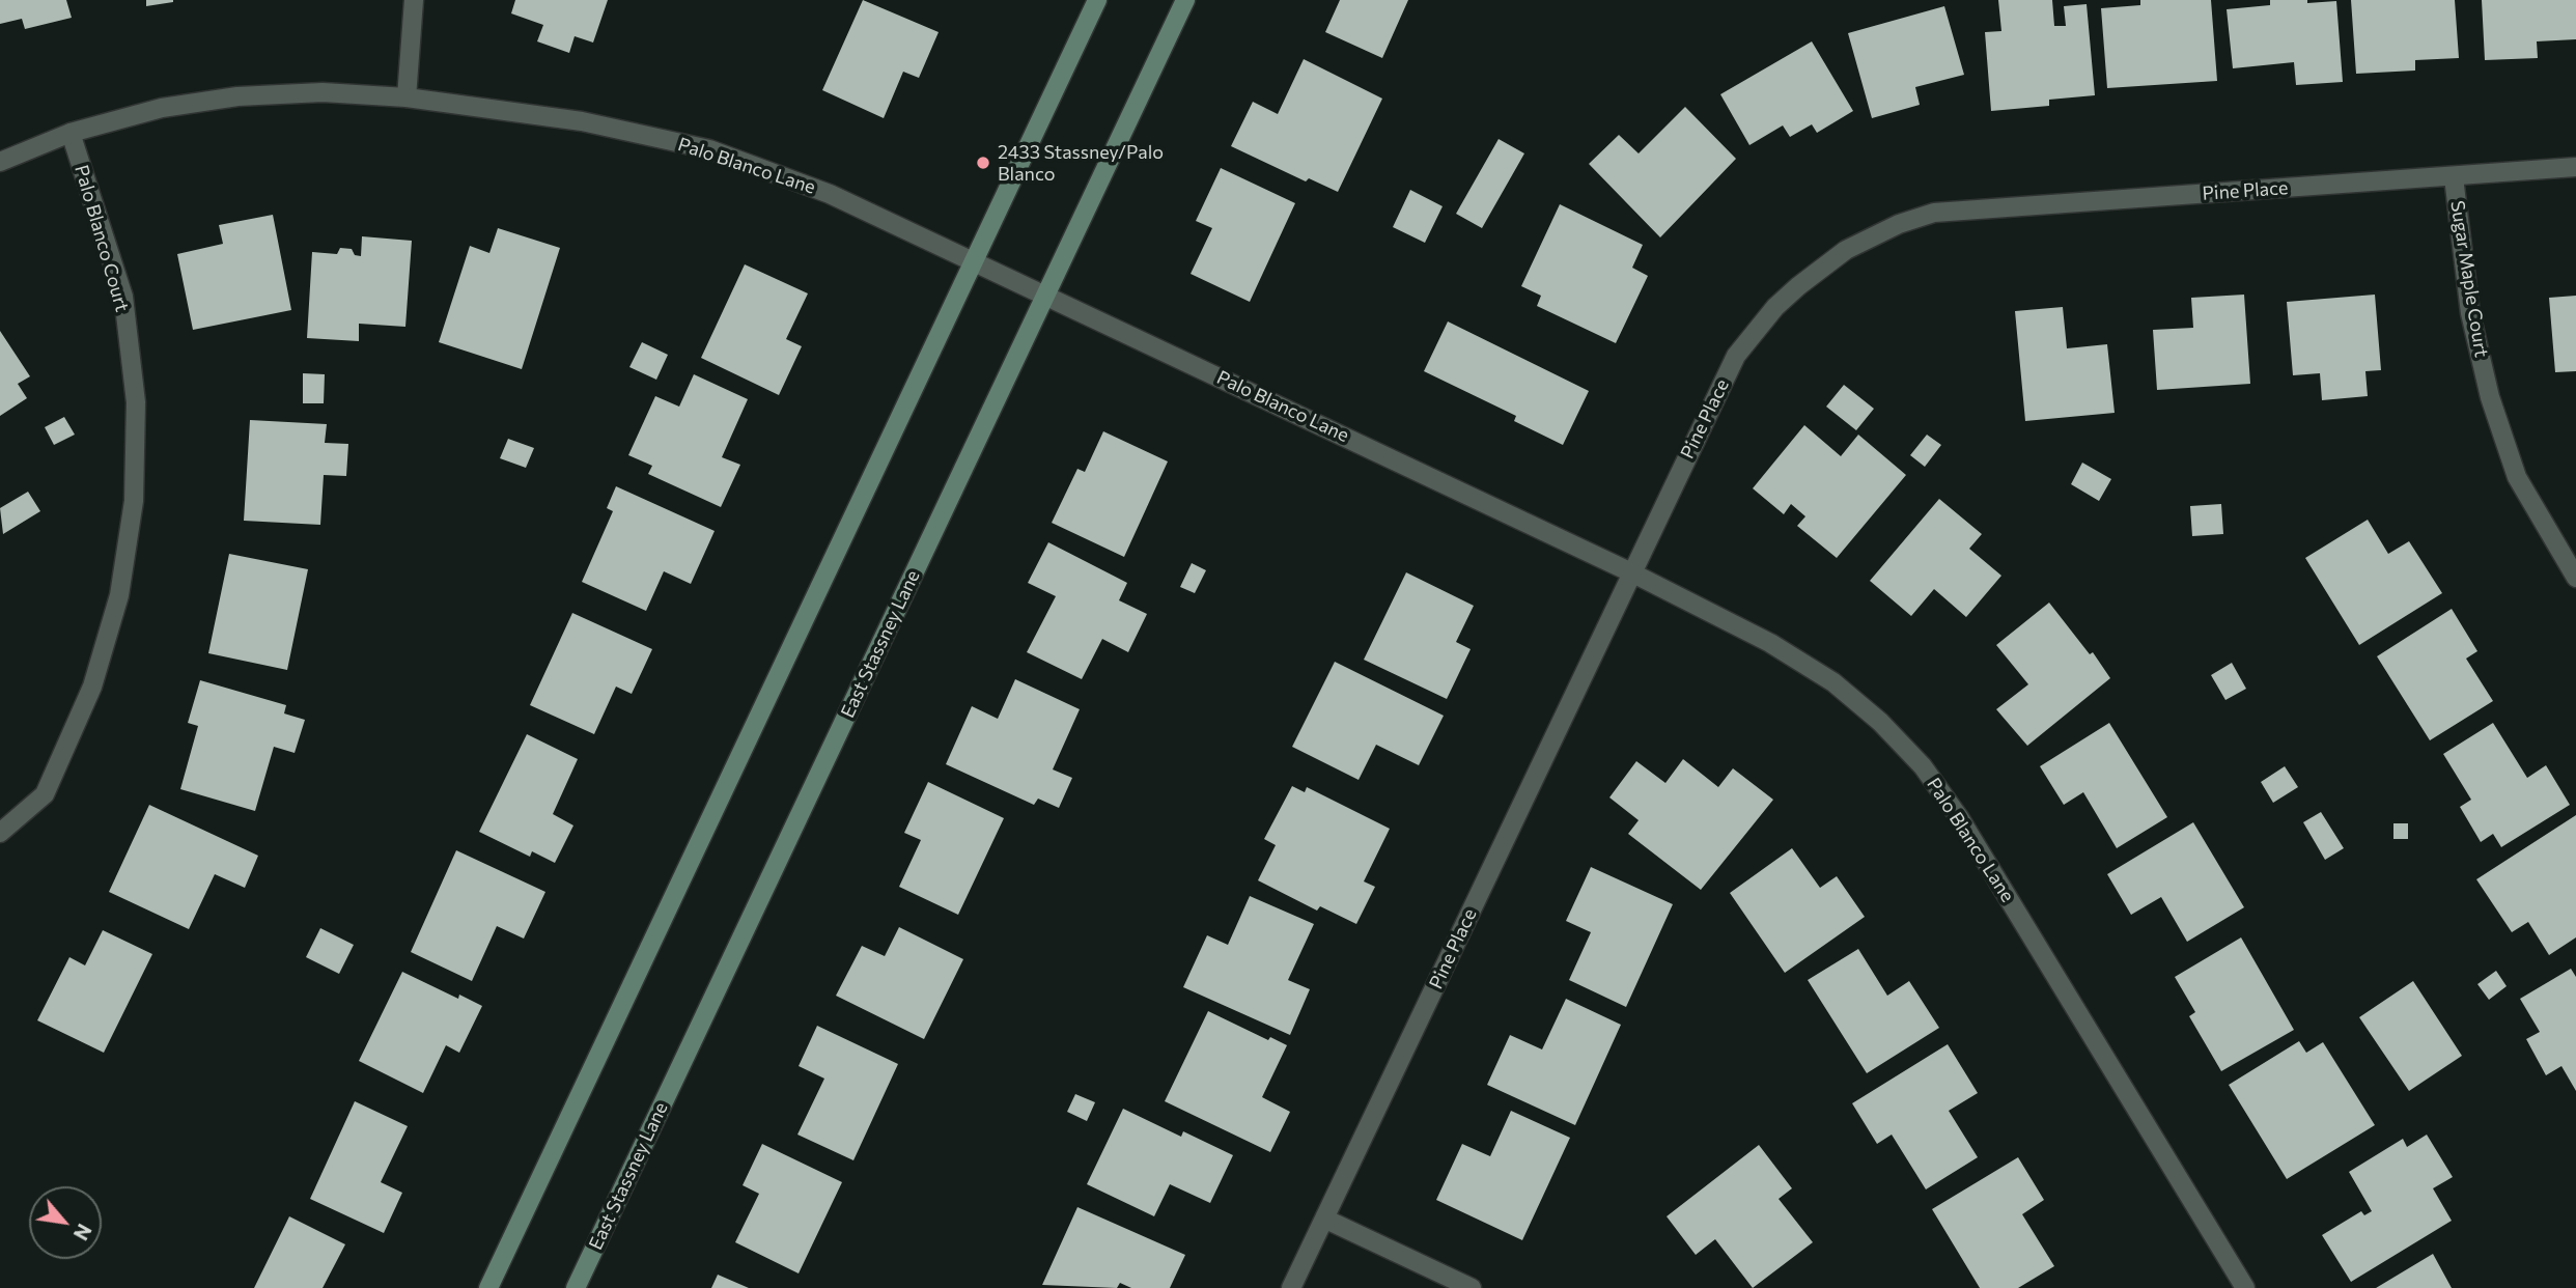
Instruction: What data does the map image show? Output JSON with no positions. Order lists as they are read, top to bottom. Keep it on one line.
{"streets":{"main road":["East Stassney Lane"],"street":["Palo Blanco Lane","Pine Place","Palo Blanco Court","Sugar Maple Court"]},"crossings":[["Palo Blanco Lane","Pine Place"],["Palo Blanco Lane","Palo Blanco Court"],["Palo Blanco Lane","East Stassney Lane"],["Pine Place","Sugar Maple Court"]],"places":["2433 Stassney/Palo Blanco"],"north":"bottom right"}
